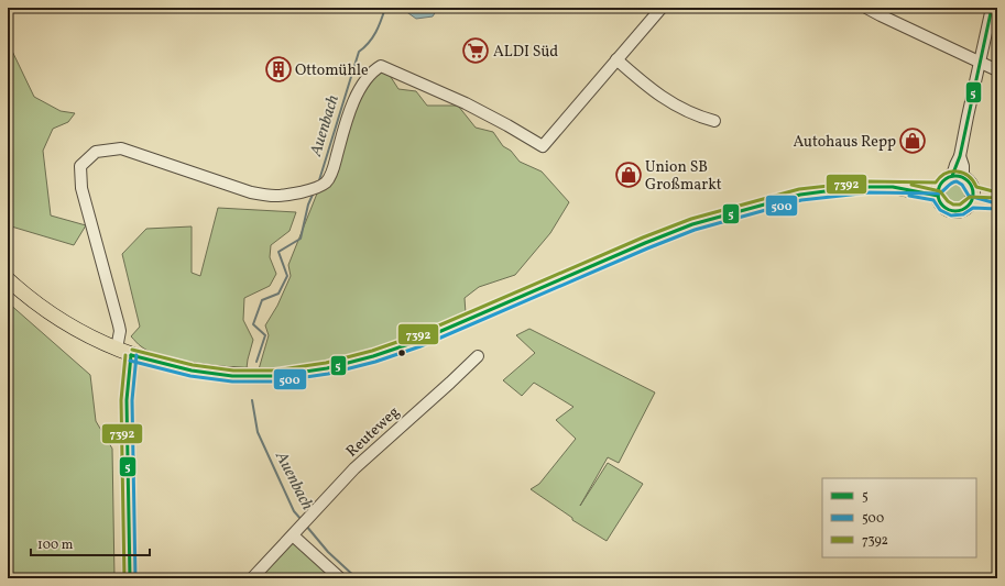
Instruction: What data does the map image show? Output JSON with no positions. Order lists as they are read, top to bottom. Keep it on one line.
{"streets":{"street":["Reuteweg"]},"water":["Auenbach"],"places":{"supermarket":["ALDI Süd"],"building":["Ottomühle"],"shop":["Autohaus Repp","Union SB Großmarkt"]},"lines":["transit line 5","transit line 7392","transit line 500"],"legend":["5","500","7392"],"scale_bar":"100 m"}
